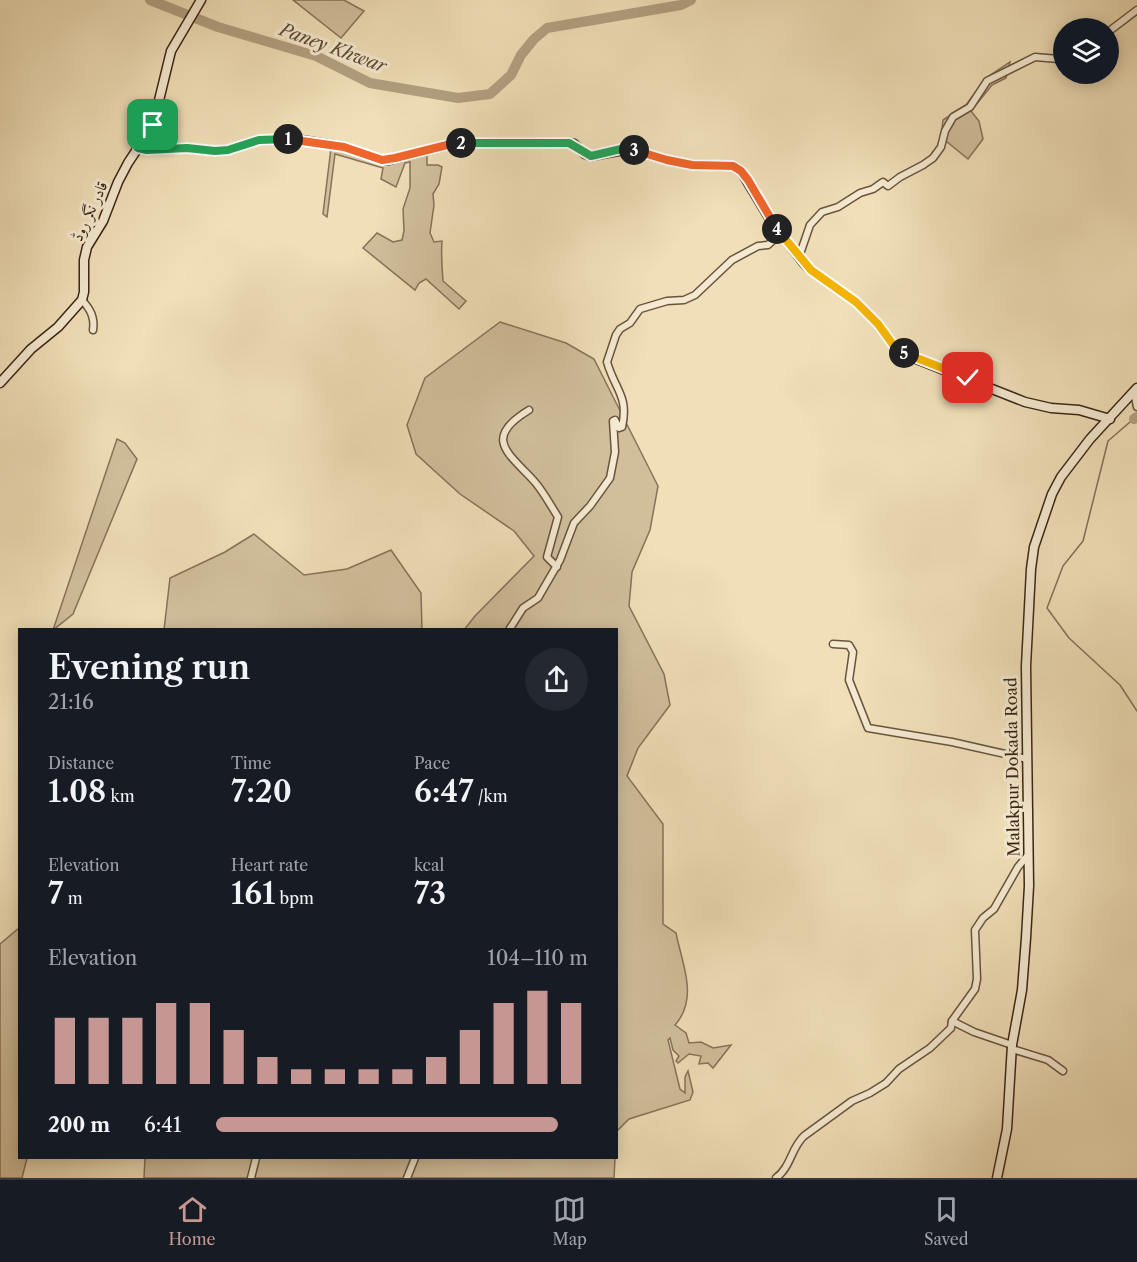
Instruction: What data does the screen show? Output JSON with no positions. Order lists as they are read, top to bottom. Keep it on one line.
{"streets":{"street":["قادر نگر روڈ","Malakpur Dokada Road"]},"water":["Paney Khwar"],"page":{"pins":["1","2","3","4","5"],"heading":["Evening run","21:16"],"stats":[["Distance","1.08 km"],["Time","7:20"],["Pace","6:47 /km"],["Elevation","7 m"],["Heart rate","161 bpm"],["kcal","73"]],"chart":["Elevation","104–110 m"],"list":[{"name":"200 m","note":"6:41"}],"tabs":["Home","Map","Saved"]}}
